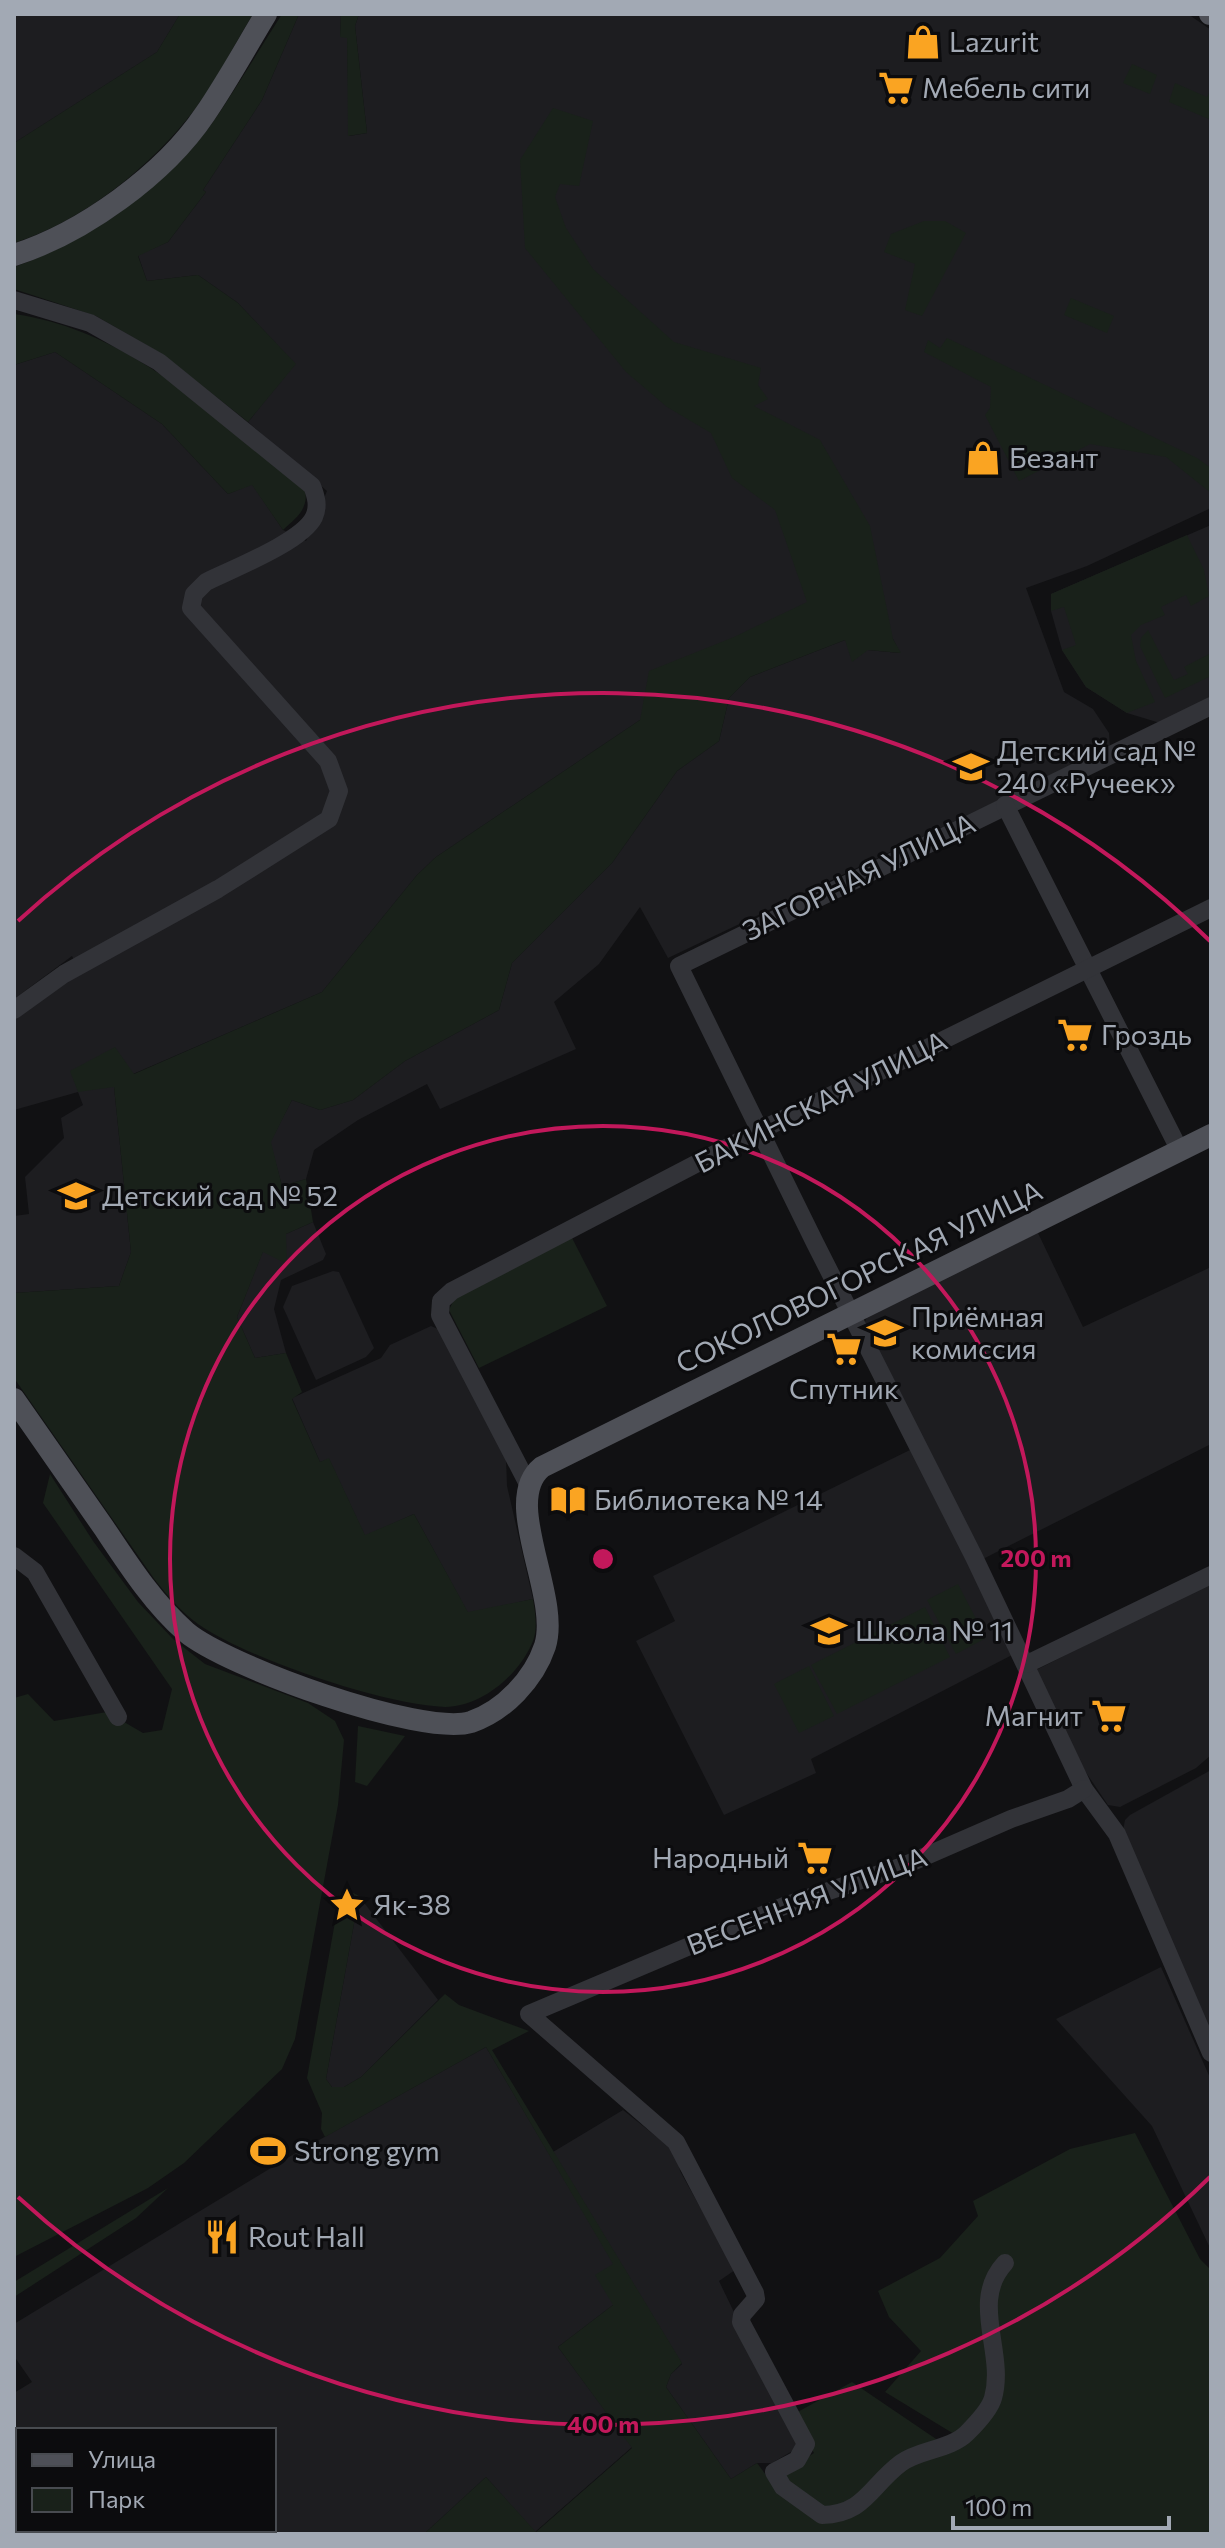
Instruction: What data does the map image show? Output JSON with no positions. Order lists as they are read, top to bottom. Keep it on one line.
{"streets":{"main road":["СОКОЛОВОГОРСКАЯ УЛИЦА"],"street":["ЗАГОРНАЯ УЛИЦА","БАКИНСКАЯ УЛИЦА","ВЕСЕННЯЯ УЛИЦА"]},"crossings":[["ЗАГОРНАЯ УЛИЦА","БАКИНСКАЯ УЛИЦА"],["БАКИНСКАЯ УЛИЦА","СОКОЛОВОГОРСКАЯ УЛИЦА"]],"places":{"shop":["Lazurit","Безант"],"supermarket":["Мебель сити","Гроздь","Спутник","Магнит","Народный"],"school or university":["Детский сад № 240 «Ручеек»","Детский сад № 52","Приёмная комиссия","Школа № 11"],"library":["Библиотека № 14"],"place":["Як-38"],"sports":["Strong gym"],"restaurant":["Rout Hall"]},"legend":["Улица","Парк"],"scale_bar":"100 m","rings":["200 m","400 m"]}
